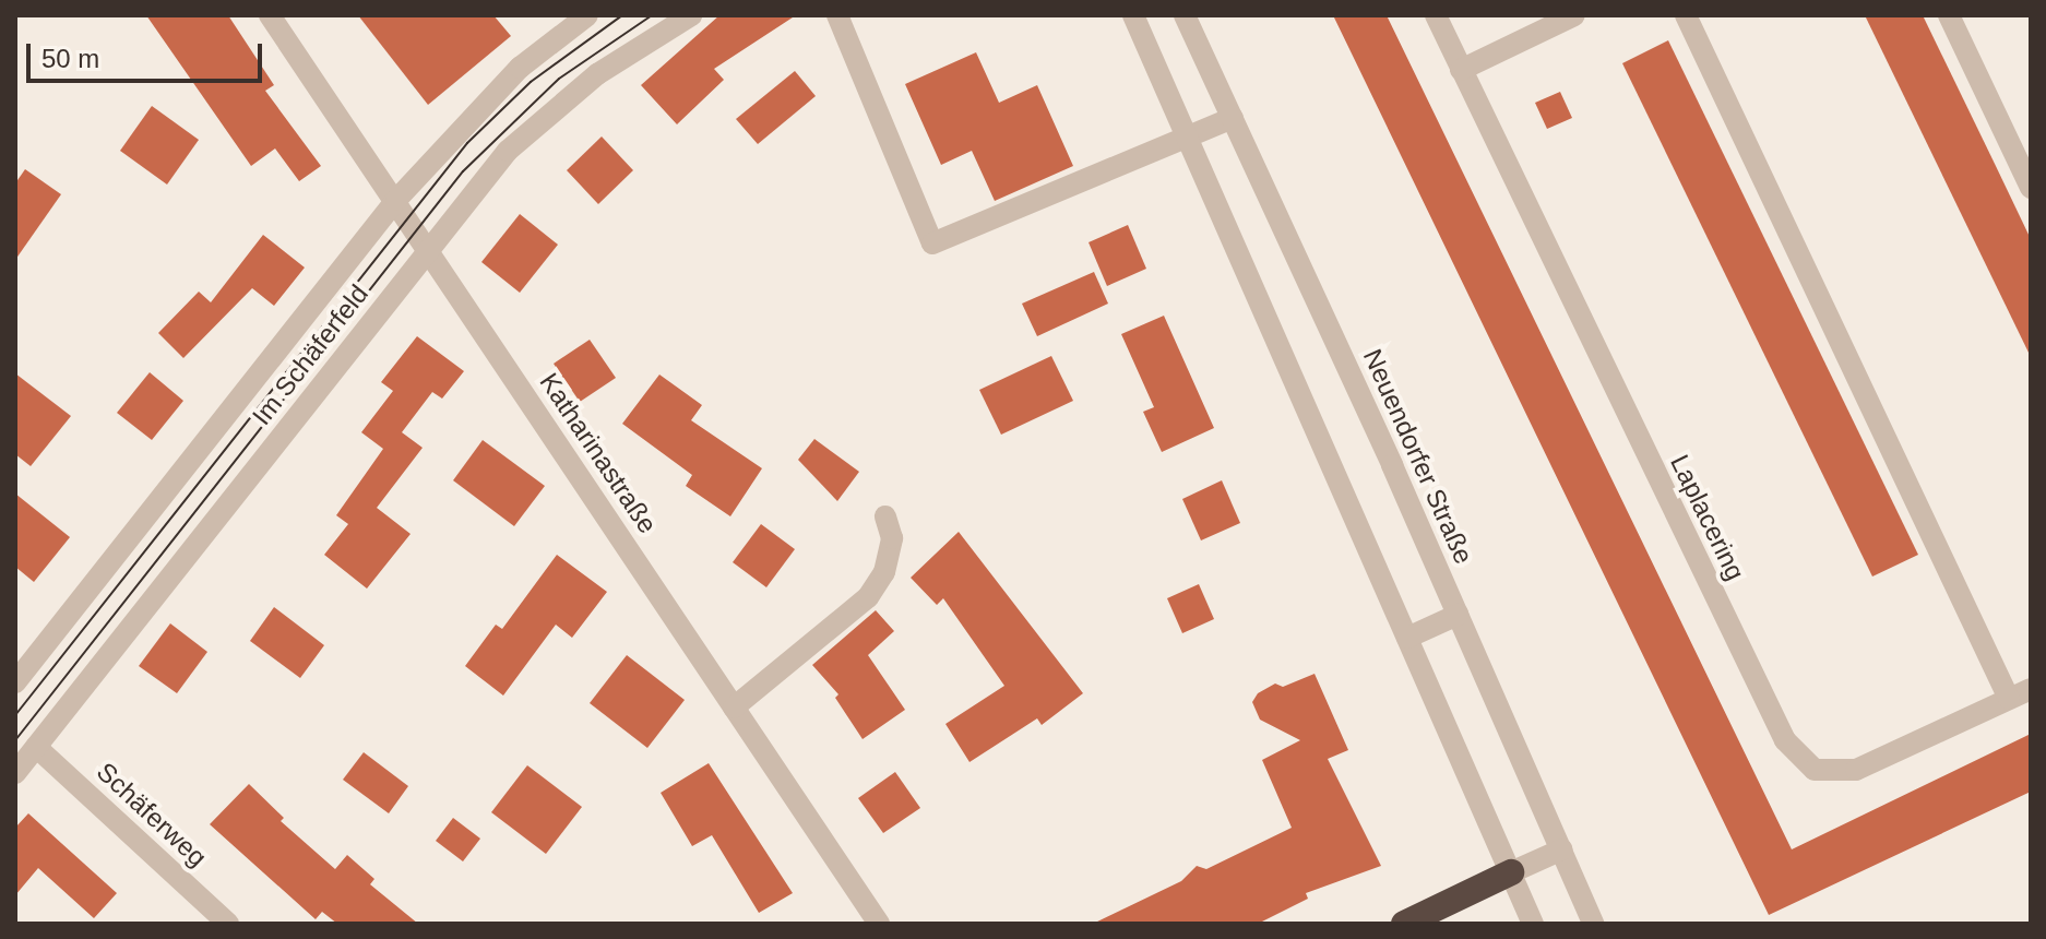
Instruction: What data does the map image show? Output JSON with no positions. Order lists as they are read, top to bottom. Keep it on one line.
{"streets":{"street":["Im Schäferfeld","Katharinastraße","Neuendorfer Straße","Laplacering","Schäferweg"]},"crossings":[["Im Schäferfeld","Katharinastraße"],["Im Schäferfeld","Schäferweg"]],"scale_bar":"50 m"}
